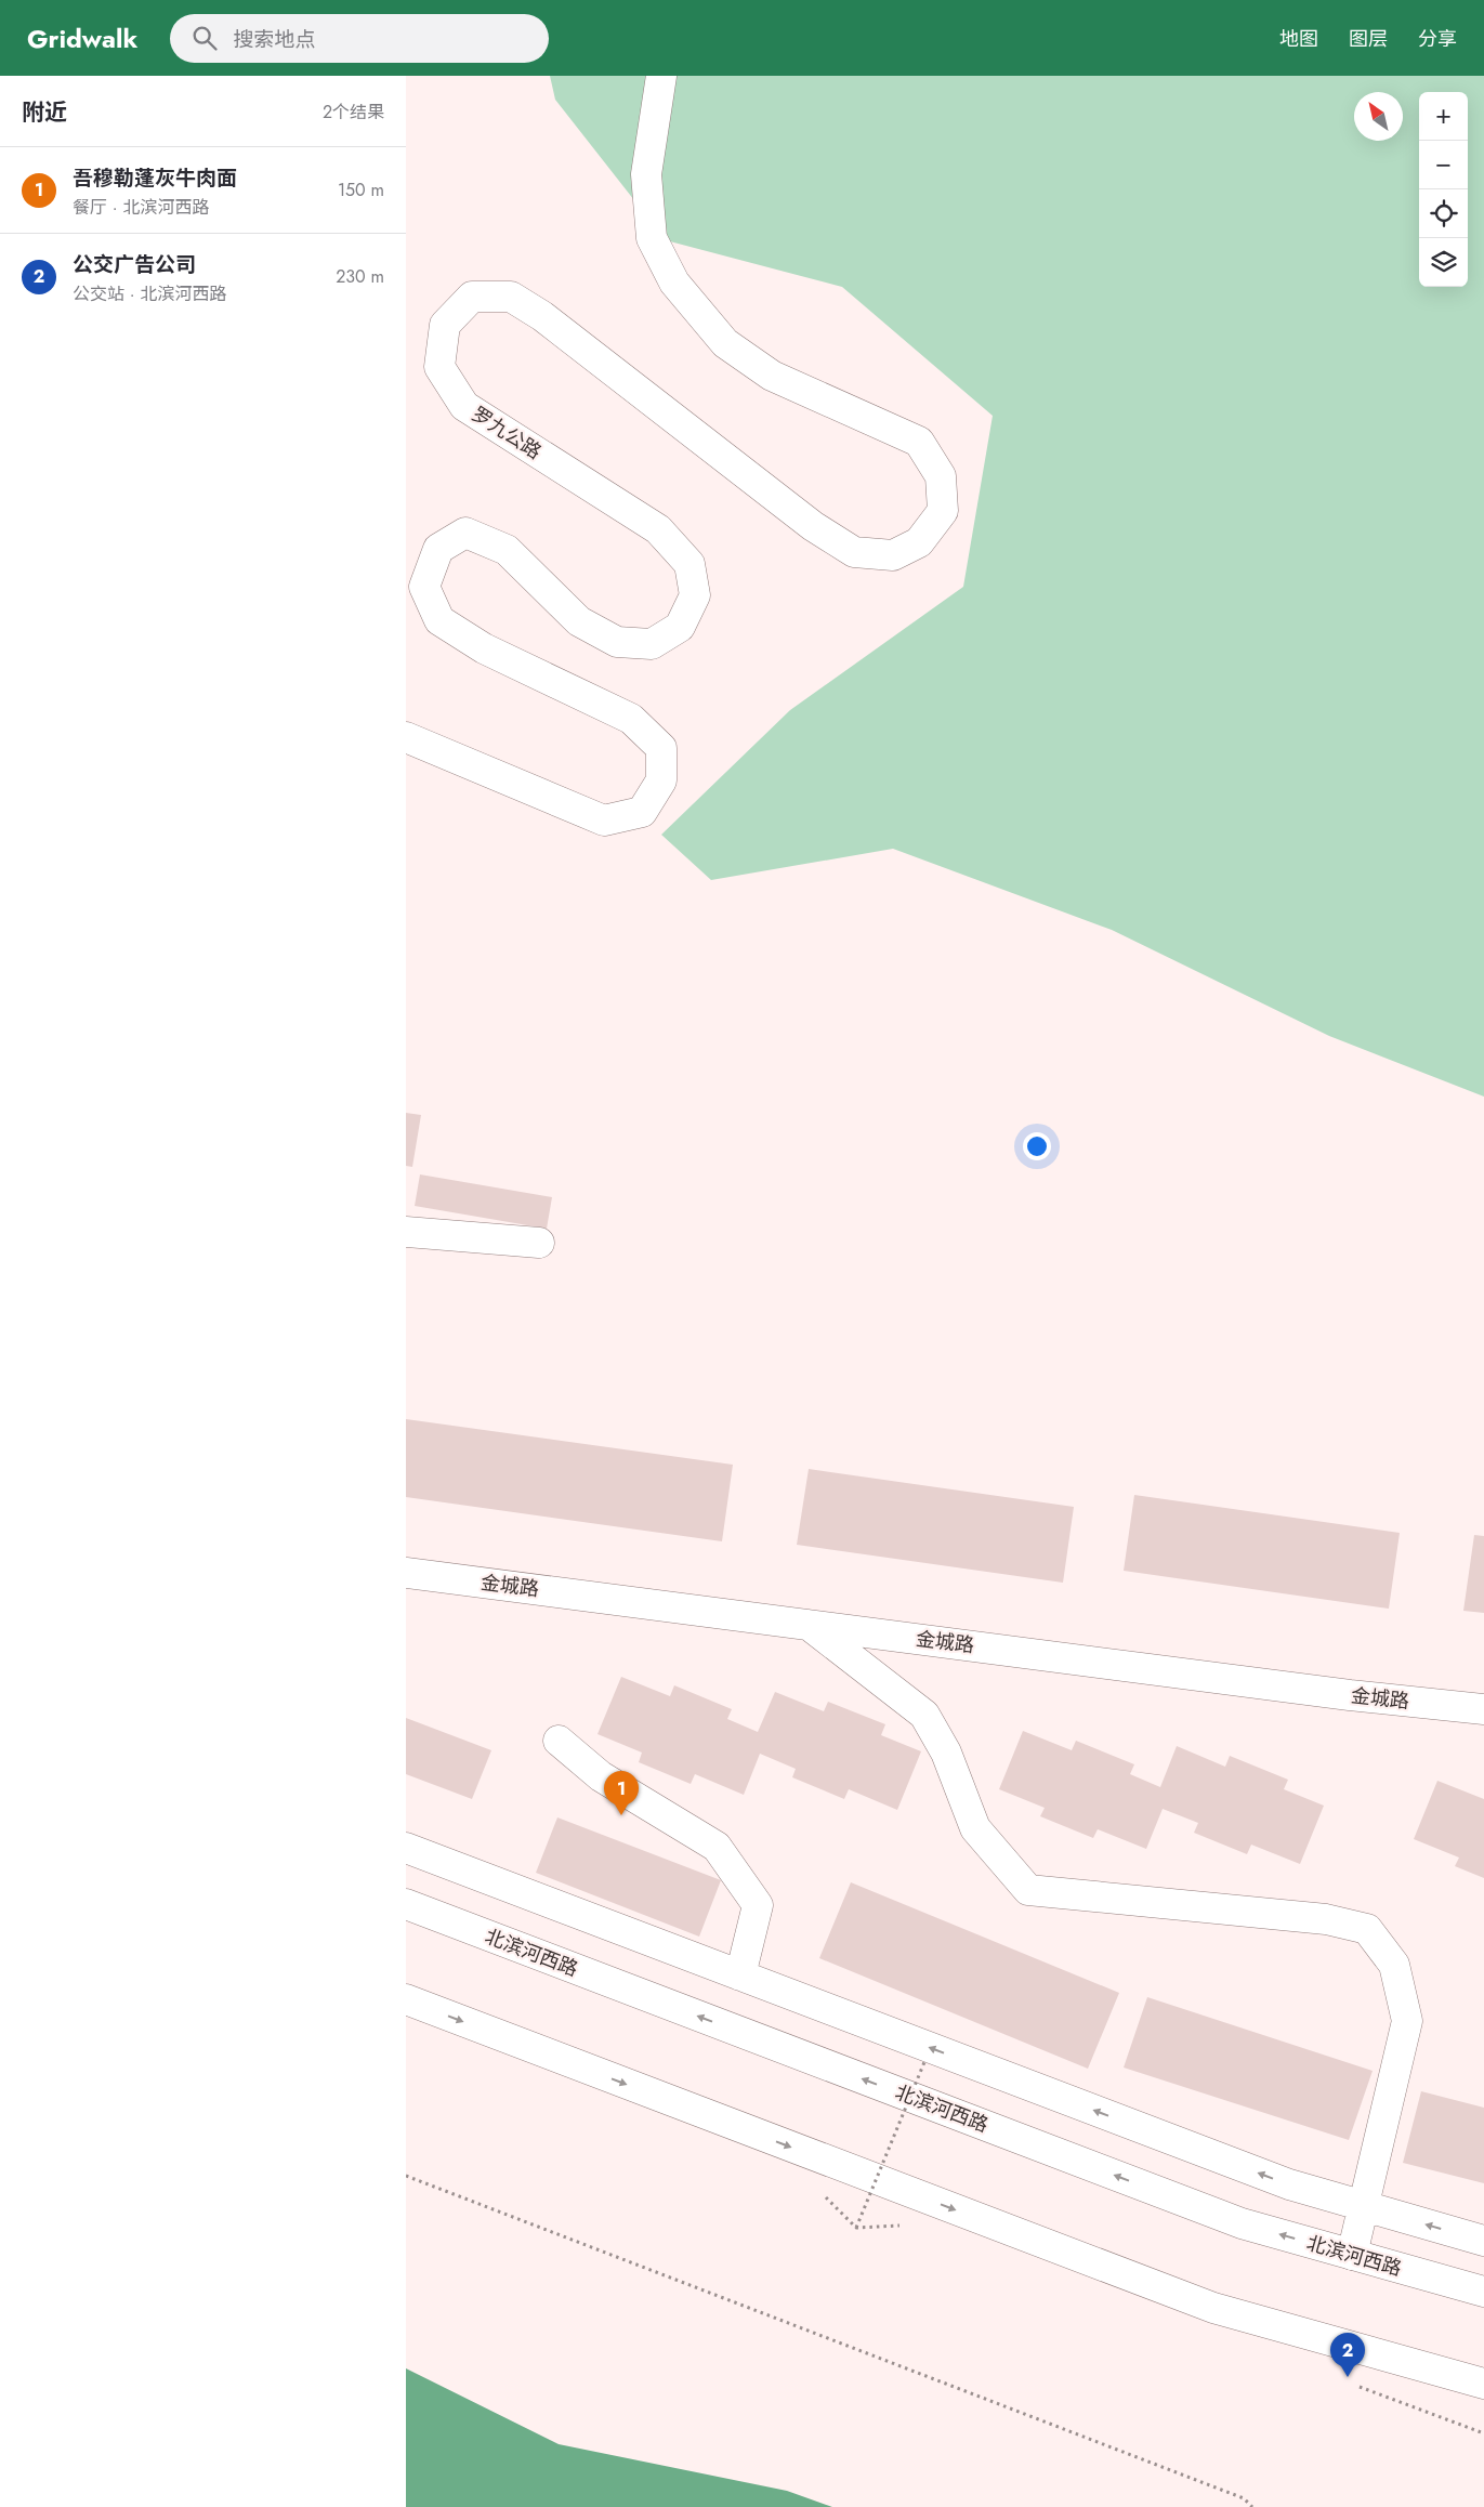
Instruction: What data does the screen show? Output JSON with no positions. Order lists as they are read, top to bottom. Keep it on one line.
{"streets":{"street":["罗九公路","金城路","北滨河西路"]},"north":"top left","page":{"header":"Gridwalk","search":"搜索地点","nav":["地图","图层","分享"],"heading":["附近","2个结果"],"map_buttons":["+","−"],"list":[{"mark":"1","name":"吾穆勒蓬灰牛肉面","note":"餐厅 · 北滨河西路","value":"150 m"},{"mark":"2","name":"公交广告公司","note":"公交站 · 北滨河西路","value":"230 m"}],"pins":["1","2"]}}
